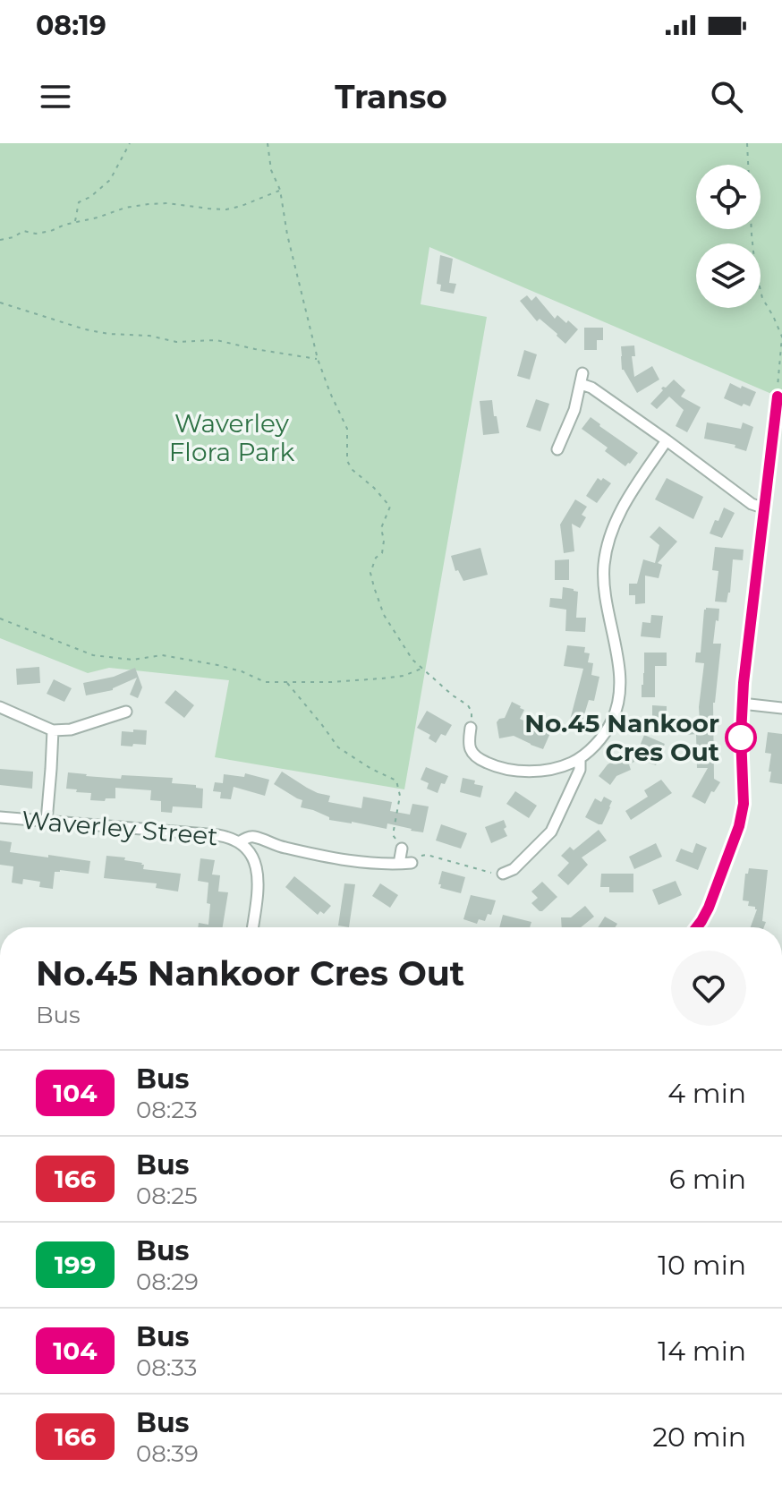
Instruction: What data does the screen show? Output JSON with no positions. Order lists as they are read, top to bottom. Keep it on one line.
{"streets":{"street":["Waverley Street"]},"parks":["Waverley Flora Park"],"places":["No.45 Nankoor Cres Out"],"lines":["bus line 104"],"page":{"status":"08:19","header":"Transo","heading":["No.45 Nankoor Cres Out","Bus"],"list":[{"mark":"104","name":"Bus","note":"08:23","value":"4 min"},{"mark":"166","name":"Bus","note":"08:25","value":"6 min"},{"mark":"199","name":"Bus","note":"08:29","value":"10 min"},{"mark":"104","name":"Bus","note":"08:33","value":"14 min"},{"mark":"166","name":"Bus","note":"08:39","value":"20 min"}]}}
